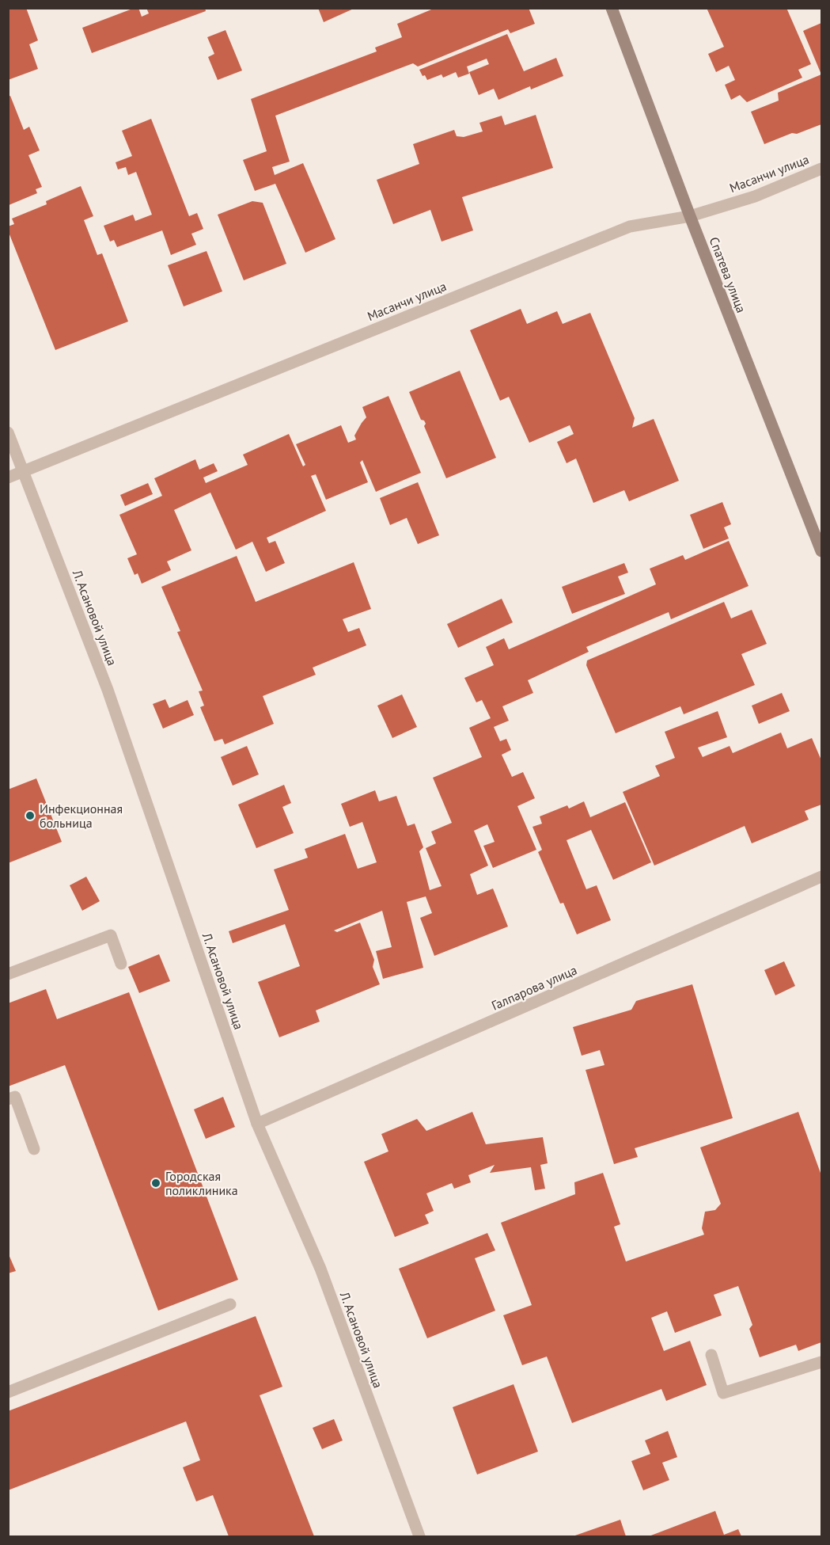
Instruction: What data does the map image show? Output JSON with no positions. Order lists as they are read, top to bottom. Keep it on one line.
{"streets":{"street":["Масанчи улица","Спатева улица","Л. Асановой улица","Галпарова улица"]},"crossings":[["Масанчи улица","Спатева улица"],["Масанчи улица","Л. Асановой улица"],["Л. Асановой улица","Галпарова улица"]],"places":["Инфекционная больница","Городская поликлиника"]}
